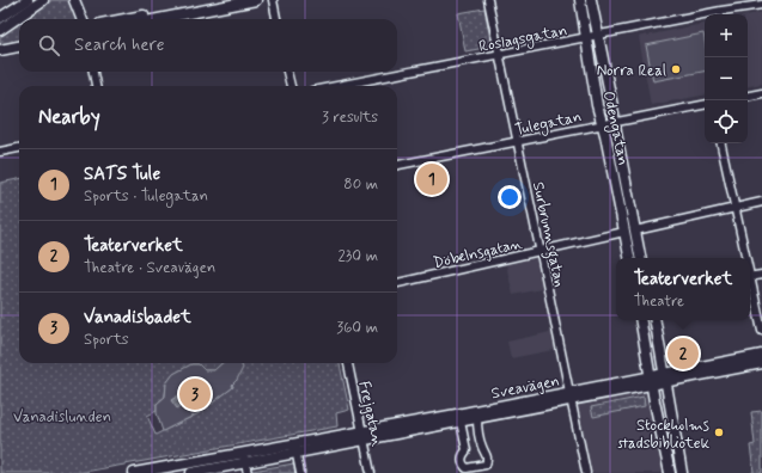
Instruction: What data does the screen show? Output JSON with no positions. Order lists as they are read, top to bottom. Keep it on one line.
{"streets":{"main road":["Odengatan","Sveavägen"],"street":["Roslagsgatan","Tulegatan","Surbrunnsgatan","Döbelnsgatan","Frejgatan"]},"crossings":[["Roslagsgatan","Odengatan"],["Roslagsgatan","Surbrunnsgatan"],["Tulegatan","Odengatan"],["Tulegatan","Surbrunnsgatan"],["Odengatan","Döbelnsgatan"],["Surbrunnsgatan","Döbelnsgatan"],["Surbrunnsgatan","Sveavägen"],["Sveavägen","Frejgatan"]],"parks":["Vanadislunden"],"places":["Norra Real","Stockholms stadsbibliotek"],"page":{"map_buttons":["+","−"],"search":"Search here","heading":["Nearby","3 results"],"list":[{"mark":"1","name":"SATS Tule","note":"Sports · Tulegatan","value":"80 m"},{"mark":"2","name":"Teaterverket","note":"Theatre · Sveavägen","value":"230 m"},{"mark":"3","name":"Vanadisbadet","note":"Sports","value":"360 m"}],"pins":["1","2","3"],"popup":["Teaterverket","Theatre"]}}
